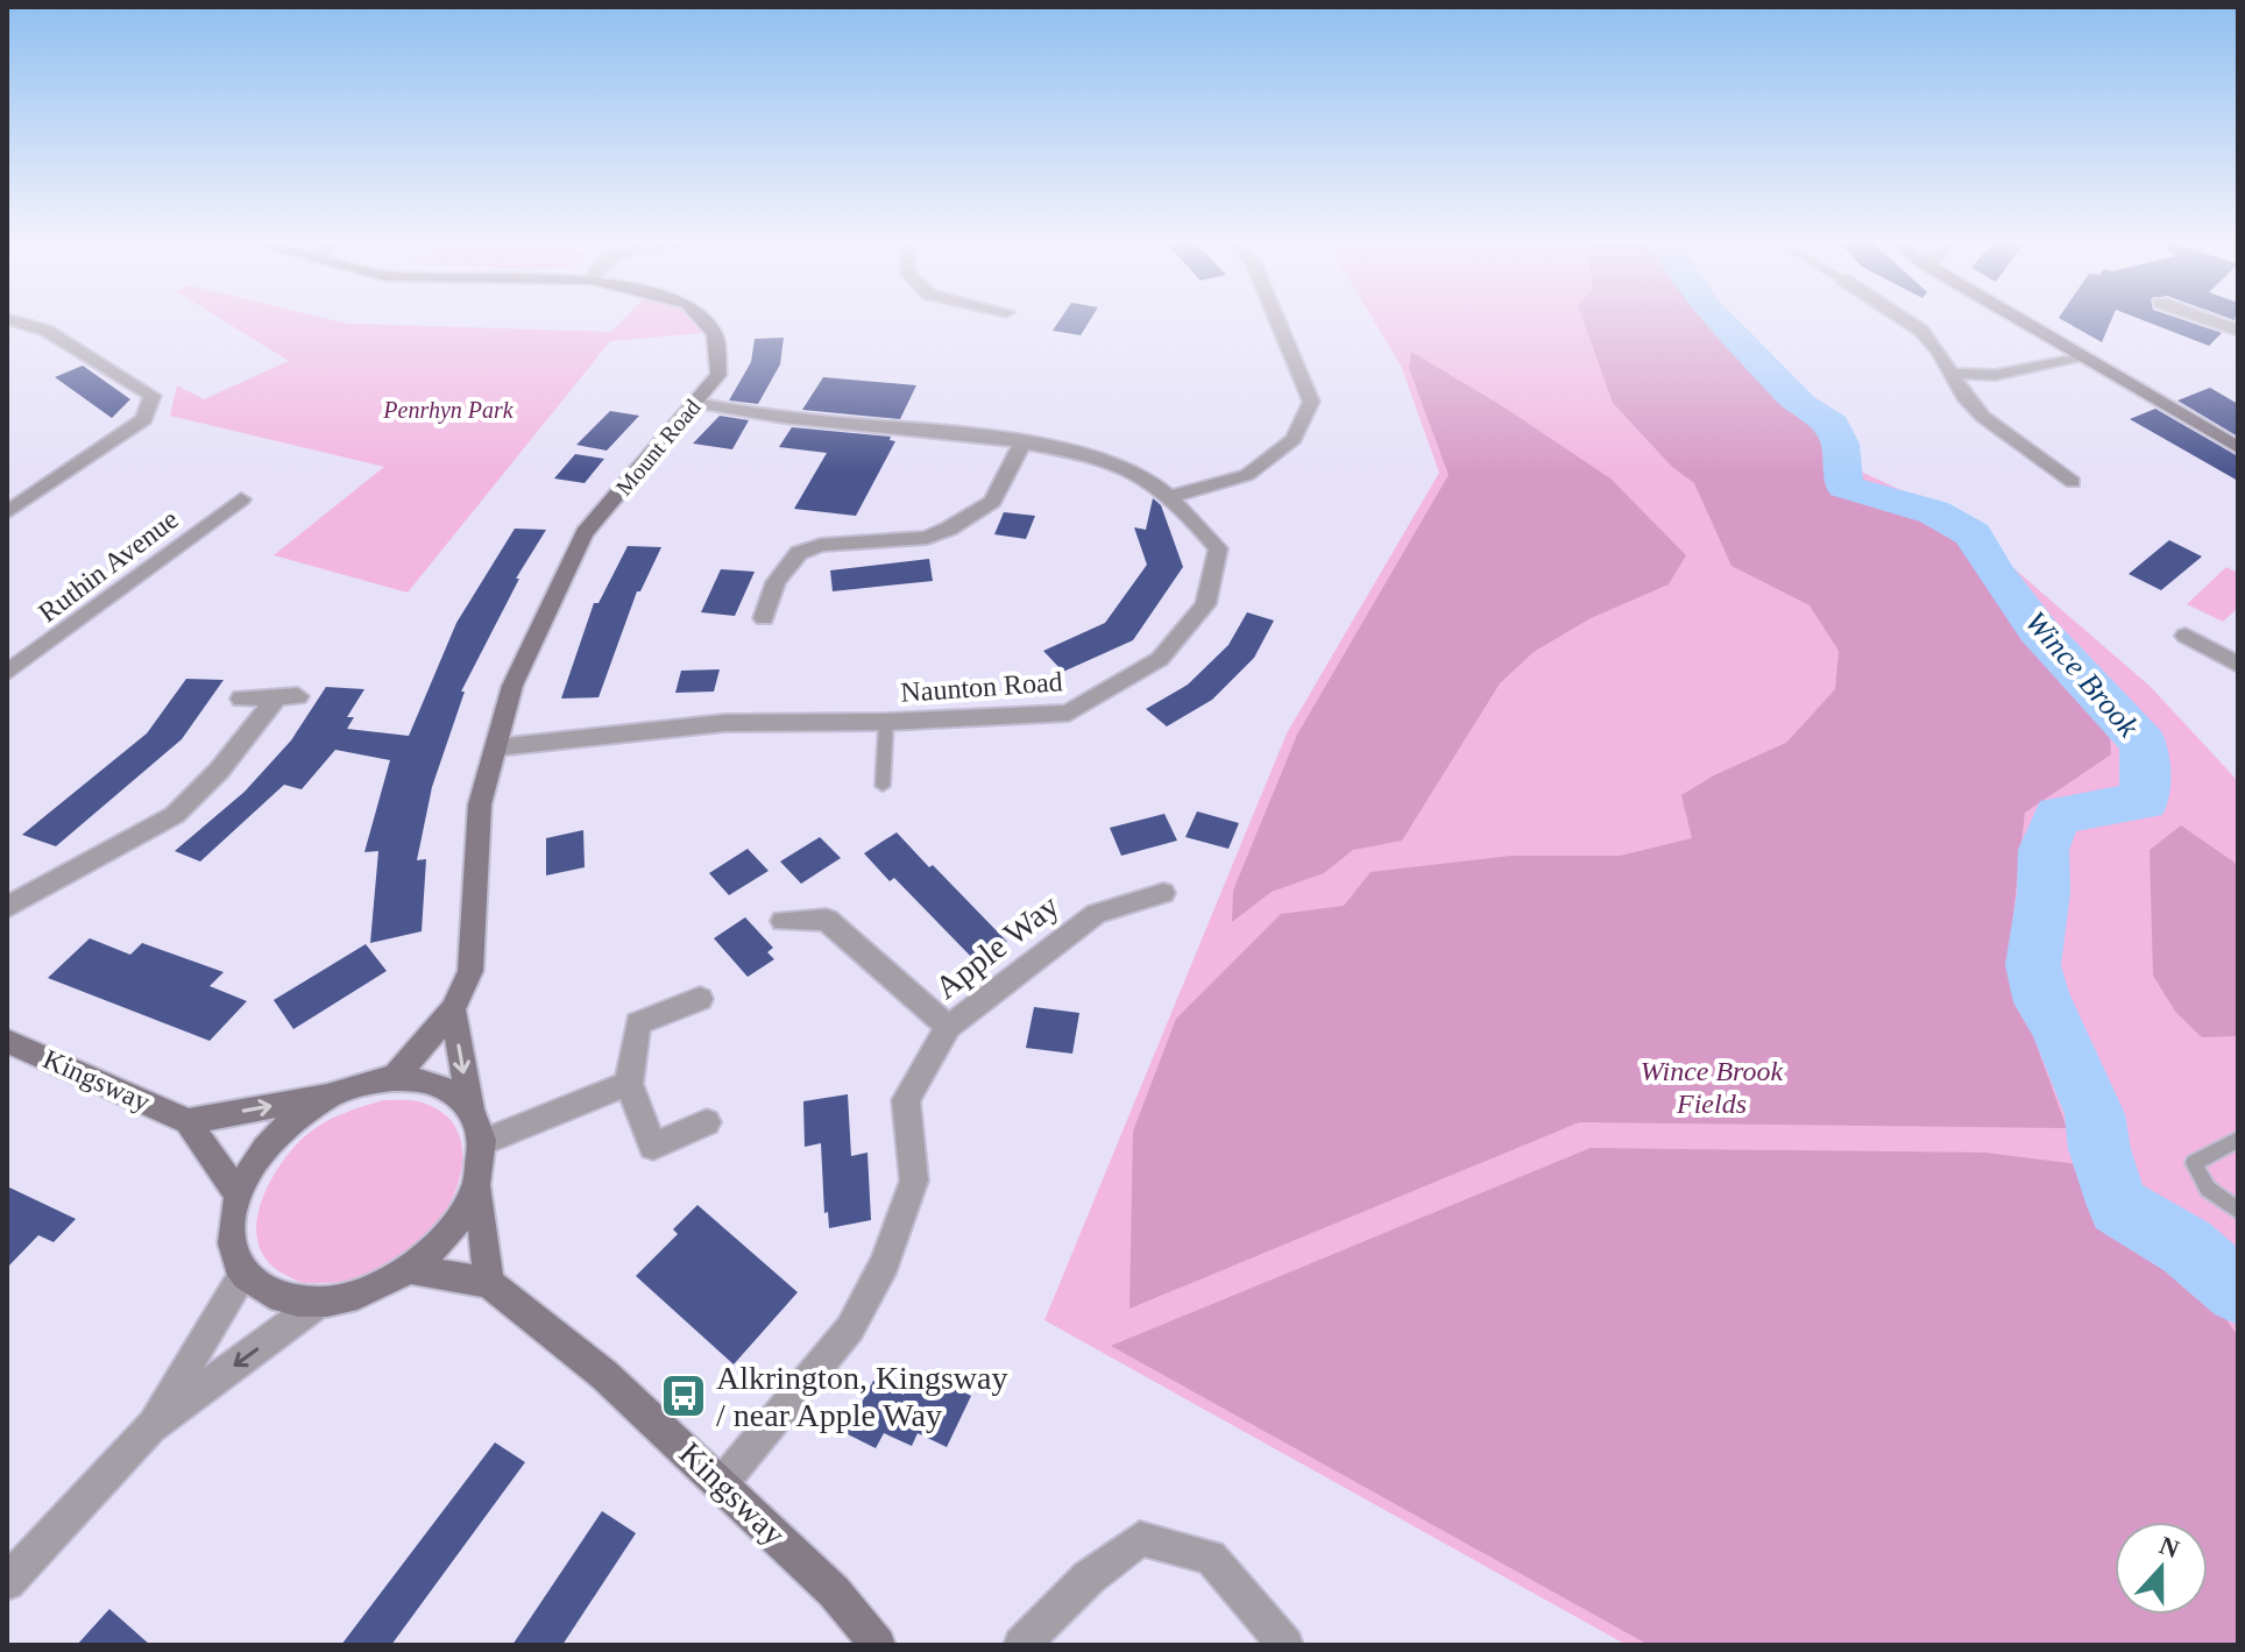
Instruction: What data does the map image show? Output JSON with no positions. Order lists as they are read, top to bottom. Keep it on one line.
{"streets":{"street":["Mount Road","Ruthin Avenue","Naunton Road","Apple Way","Kingsway"]},"crossings":[["Mount Road","Naunton Road"],["Mount Road","Kingsway"],["Apple Way","Kingsway"]],"water":["Wince Brook"],"parks":["Penrhyn Park","Wince Brook Fields"],"places":{"bus stop":["Alkrington, Kingsway / near Apple Way"]},"north":"top"}
